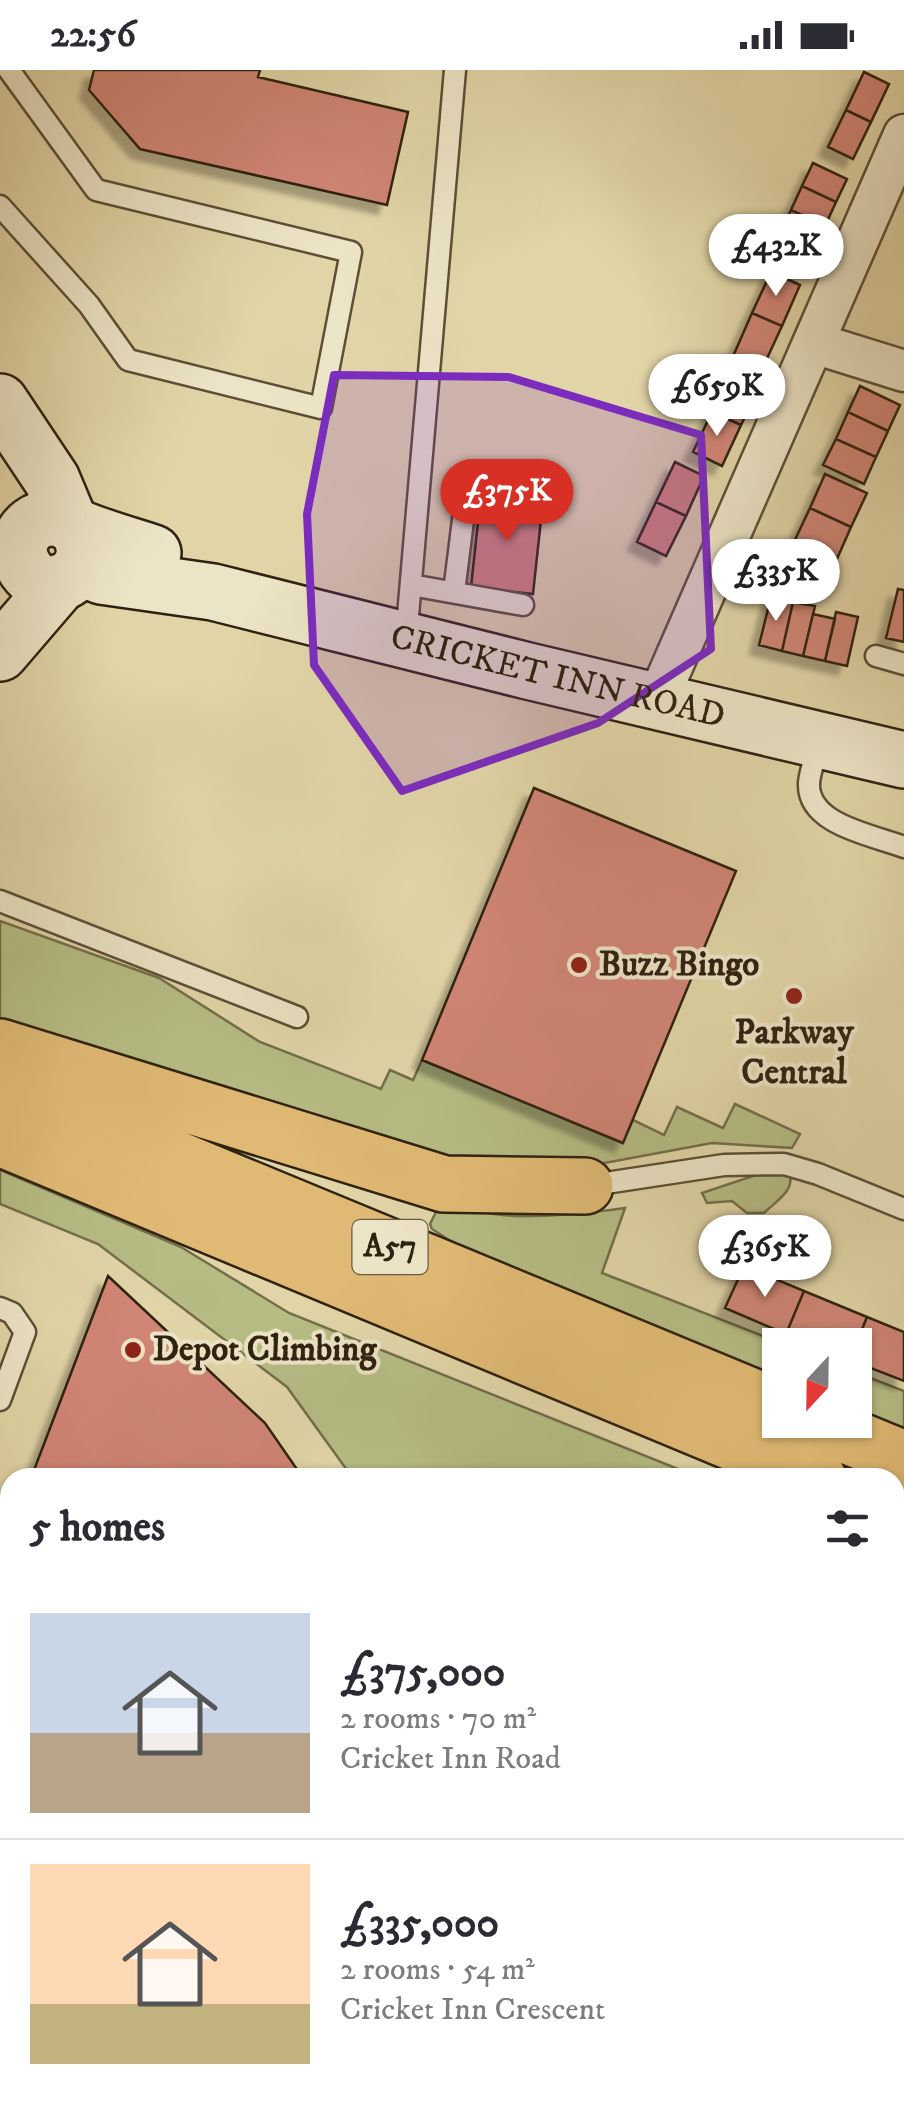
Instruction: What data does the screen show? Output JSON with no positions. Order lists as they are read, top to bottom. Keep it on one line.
{"streets":{"highway":["A57"],"street":["CRICKET INN ROAD"]},"places":["Buzz Bingo","Parkway Central","Depot Climbing"],"north":"bottom","page":{"status":"22:56","price":["£432K","£659K","£375K","£335K","£365K"],"heading":"5 homes","list":[{"name":"£375,000","note":"2 rooms · 70 m² · Cricket Inn Road"},{"name":"£335,000","note":"2 rooms · 54 m² · Cricket Inn Crescent"}]}}
